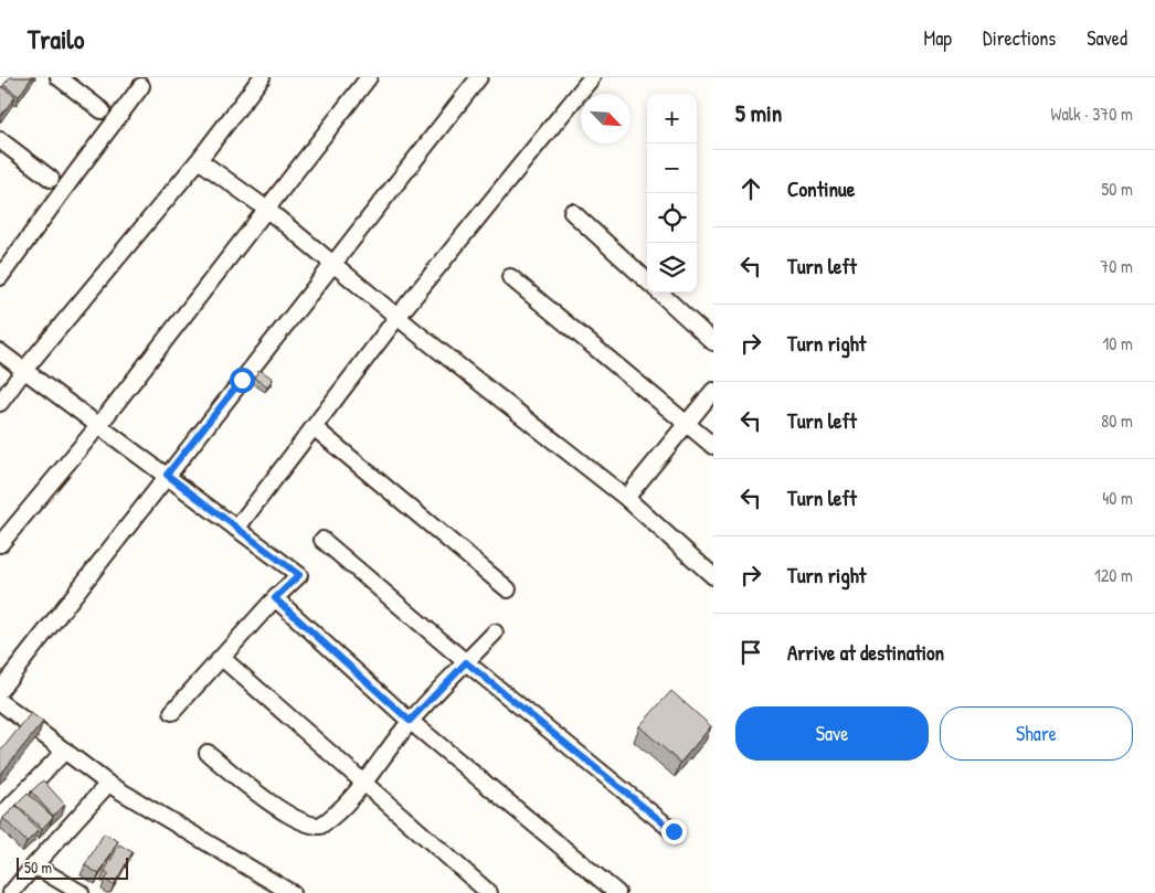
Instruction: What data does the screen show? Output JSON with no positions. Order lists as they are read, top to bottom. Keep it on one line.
{"scale_bar":"50 m","north":"bottom right","page":{"header":"Trailo","nav":["Map","Directions","Saved"],"heading":["5 min","Walk · 370 m"],"map_buttons":["+","−"],"list":[["Continue","50 m"],["Turn left","70 m"],["Turn right","10 m"],["Turn left","80 m"],["Turn left","40 m"],["Turn right","120 m"],"Arrive at destination"],"buttons":["Save","Share"],"scale":"50 m"}}
